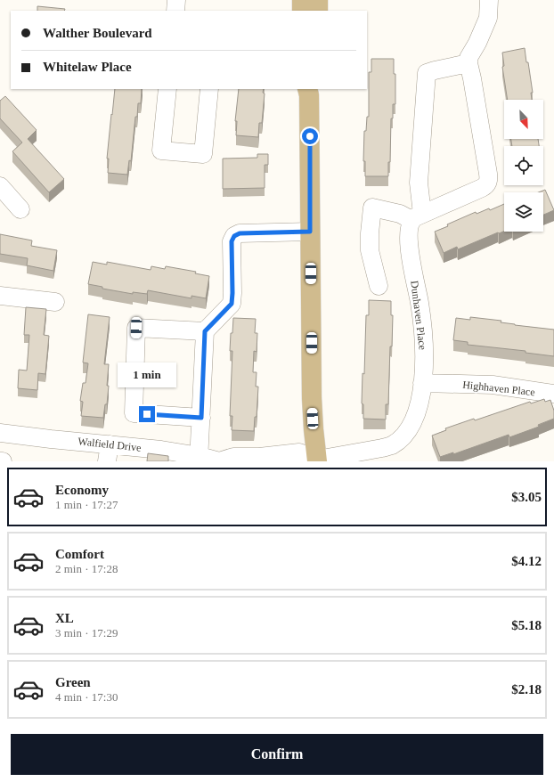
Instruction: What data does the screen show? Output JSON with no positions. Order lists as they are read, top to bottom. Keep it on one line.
{"streets":{"street":["Dunhaven Place","Highhaven Place","Walfield Drive"]},"crossings":[["Dunhaven Place","Highhaven Place"],["Dunhaven Place","Walfield Drive"]],"north":"bottom right","page":{"banner":["Walther Boulevard","Whitelaw Place"],"bubble":"1 min","list":[{"name":"Economy","note":"1 min · 17:27","value":"$3.05"},{"name":"Comfort","note":"2 min · 17:28","value":"$4.12"},{"name":"XL","note":"3 min · 17:29","value":"$5.18"},{"name":"Green","note":"4 min · 17:30","value":"$2.18"}],"buttons":"Confirm"}}
